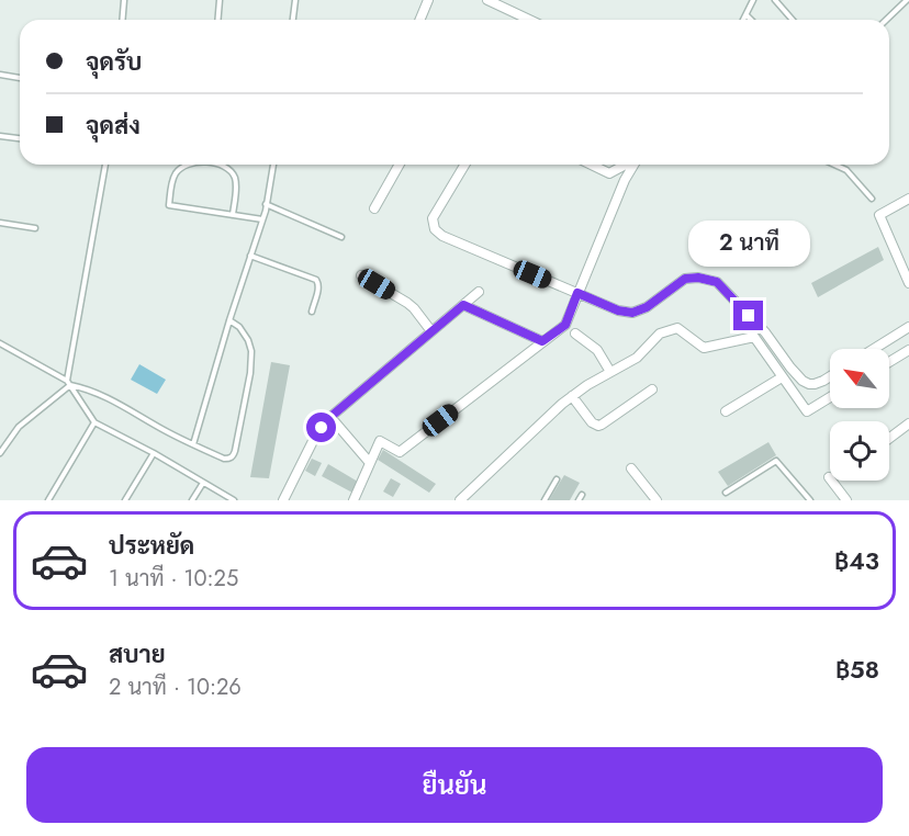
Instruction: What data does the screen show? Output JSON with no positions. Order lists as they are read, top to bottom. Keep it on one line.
{"north":"top left","page":{"banner":["จุดรับ","จุดส่ง"],"bubble":"2 นาที","list":[{"name":"ประหยัด","note":"1 นาที · 10:25","value":"฿43"},{"name":"สบาย","note":"2 นาที · 10:26","value":"฿58"}],"buttons":"ยืนยัน"}}
